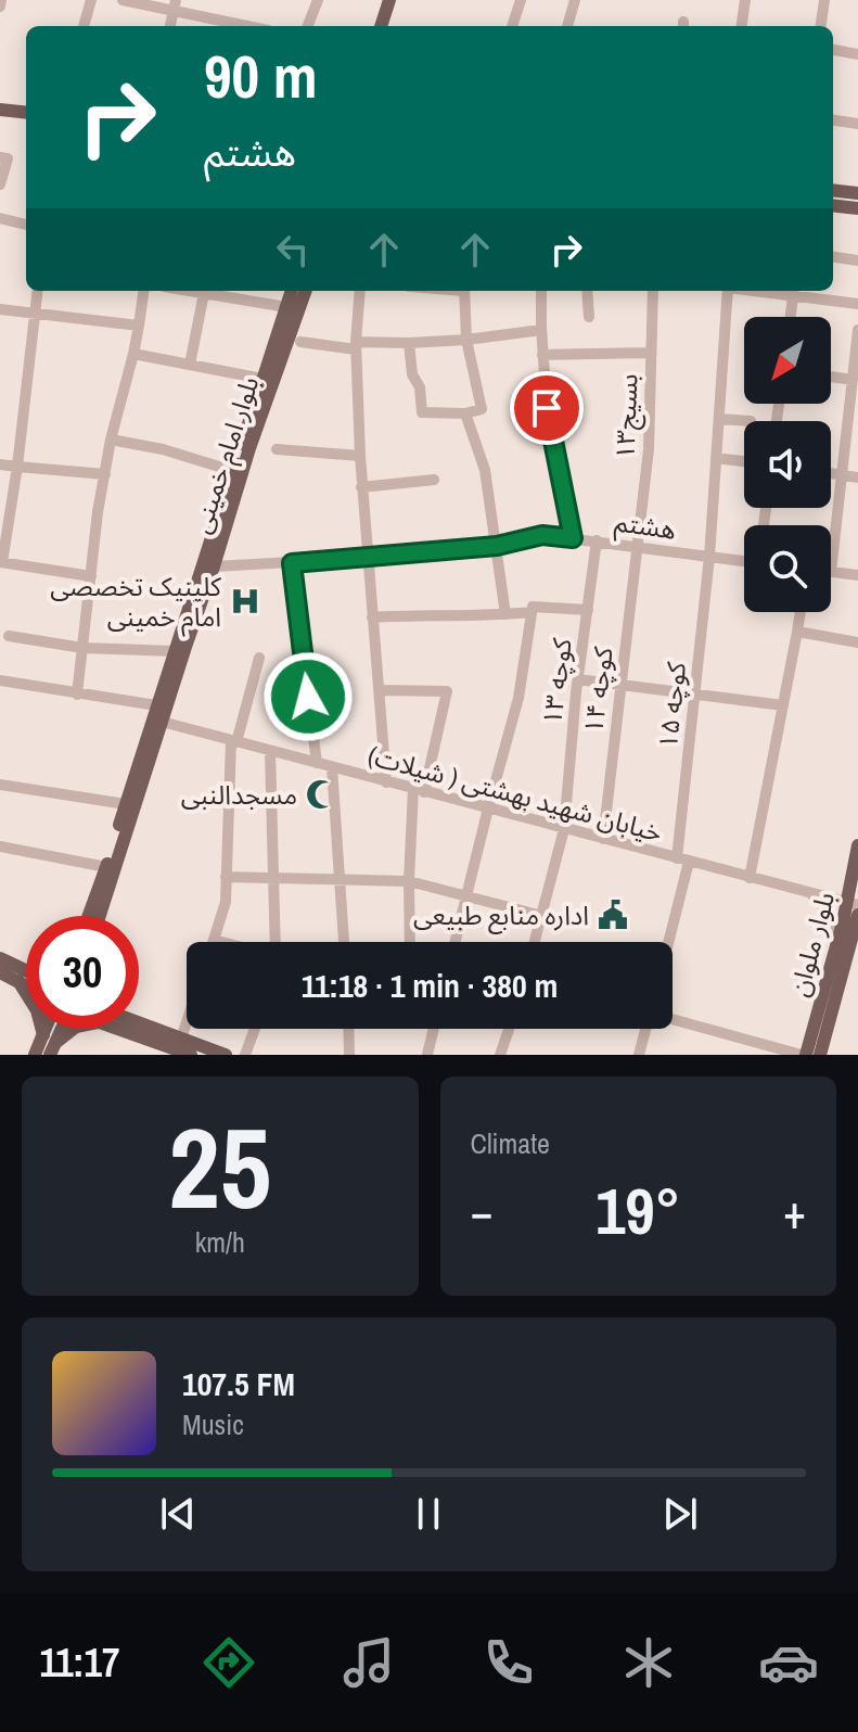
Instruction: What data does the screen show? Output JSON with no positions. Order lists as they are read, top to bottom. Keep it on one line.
{"streets":{"main road":["بلوار امام خمینی","بلوار ملوان"],"street":["بسیج۱۳","هشتم","کوچه ۱۳","کوچه ۱۴","کوچه ۱۵","خیابان شهید بهشتی ( شیلات)"]},"crossings":[["بسیج۱۳","هشتم"],["بسیج۱۳","کوچه ۱۴"],["بلوار امام خمینی","هشتم"],["بلوار امام خمینی","خیابان شهید بهشتی ( شیلات)"],["هشتم","کوچه ۱۳"],["هشتم","کوچه ۱۴"],["هشتم","کوچه ۱۵"],["کوچه ۱۳","خیابان شهید بهشتی ( شیلات)"],["کوچه ۱۴","خیابان شهید بهشتی ( شیلات)"],["کوچه ۱۵","خیابان شهید بهشتی ( شیلات)"],["خیابان شهید بهشتی ( شیلات)","بلوار ملوان"]],"places":{"hospital":["کلینیک تخصصی امام خمینی"],"mosque":["مسجدالنبی"],"public building":["اداره منابع طبیعی"]},"north":"bottom left","page":{"turn":["90 m","هشتم"],"limit":"30","trip":"11:18 · 1 min · 380 m","tile":[["25","km/h"],"Climate"],"heat":["−","19°","+"],"song":["107.5 FM","Music"],"tabs":"11:17"}}
